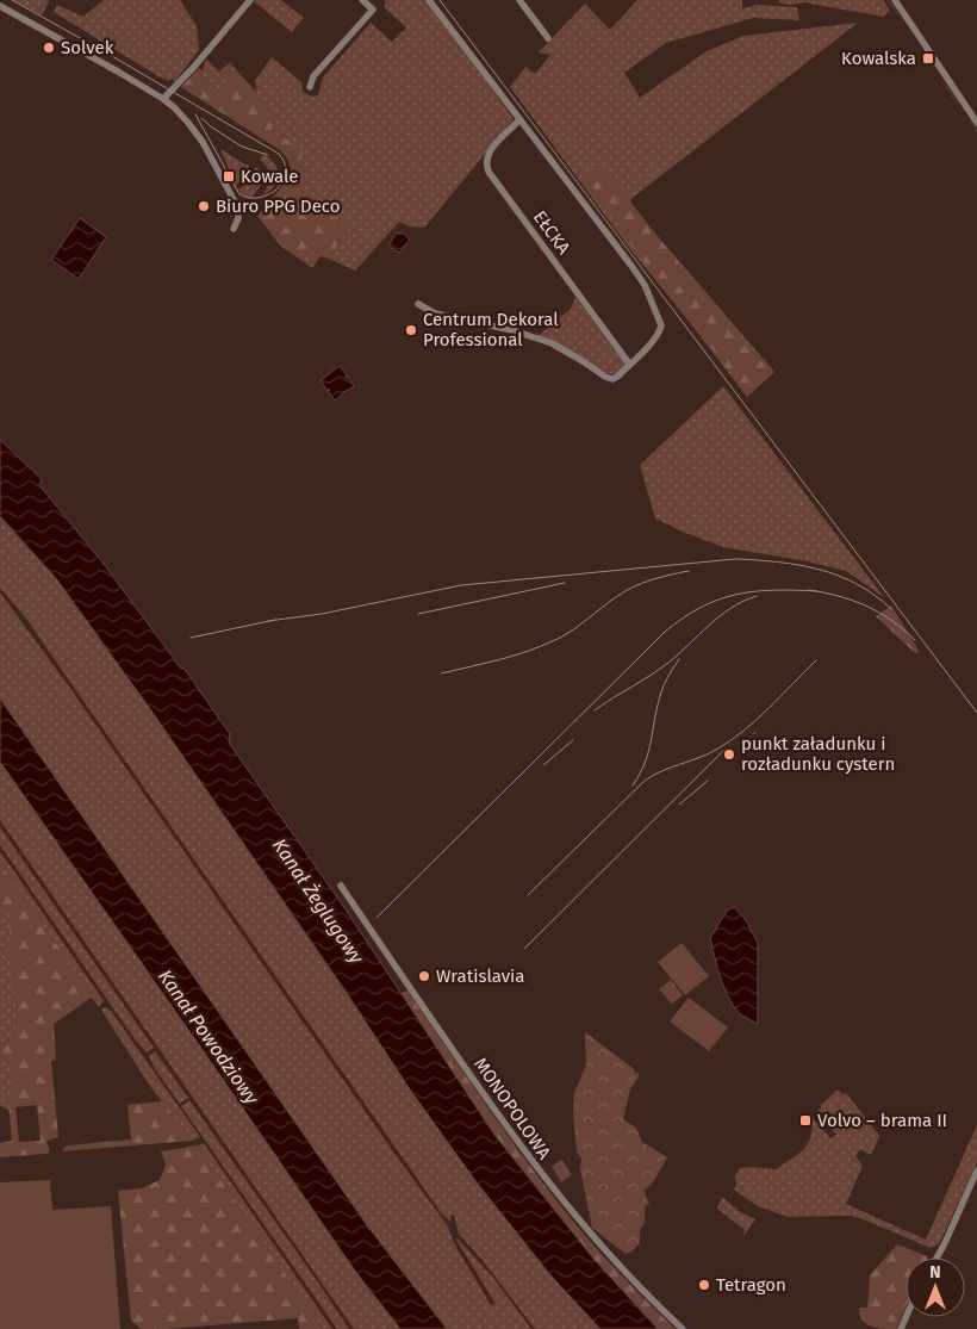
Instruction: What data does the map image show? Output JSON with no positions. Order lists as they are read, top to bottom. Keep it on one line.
{"streets":{"street":["EŁCKA","MONOPOLOWA"]},"water":["Kanał Żeglugowy","Kanał Powodziowy"],"places":{"other":["Solvek","Biuro PPG Deco","Centrum Dekoral Professional","punkt załadunku i rozładunku cystern","Wratislavia","Tetragon"],"transit":["Kowalska","Kowale","Volvo – brama II"]},"north":"top"}
